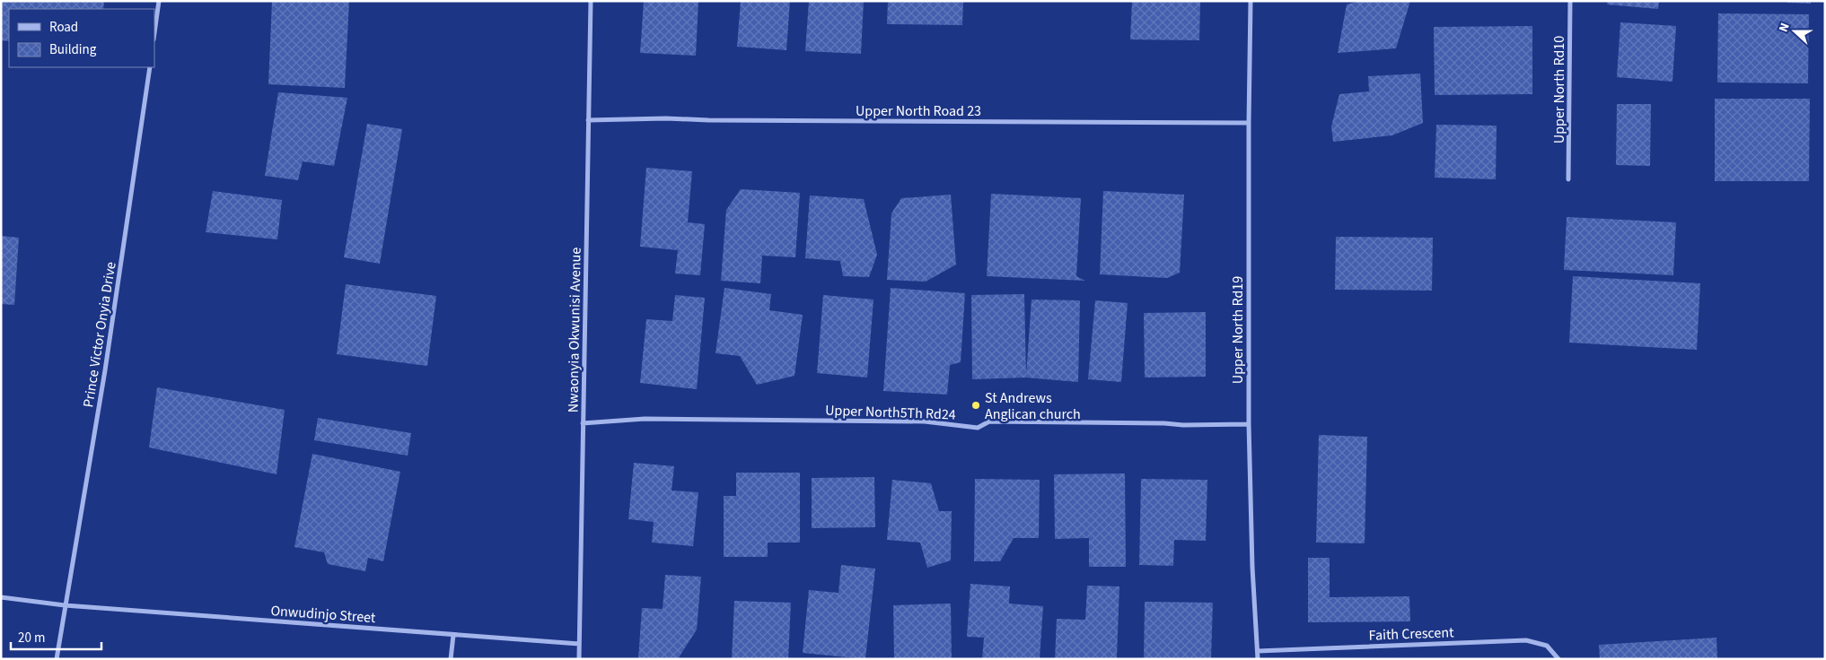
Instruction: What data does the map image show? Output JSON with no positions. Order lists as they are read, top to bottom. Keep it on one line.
{"streets":{"street":["Upper North Rd10","Upper North Road 23","Nwaonyia Okwunisi Avenue","Upper North Rd19","Prince Victor Onyia Drive","Upper North5Th Rd24","Onwudinjo Street","Faith Crescent"]},"crossings":[["Upper North Road 23","Nwaonyia Okwunisi Avenue"],["Upper North Road 23","Upper North Rd19"],["Nwaonyia Okwunisi Avenue","Upper North5Th Rd24"],["Nwaonyia Okwunisi Avenue","Onwudinjo Street"],["Upper North Rd19","Upper North5Th Rd24"],["Upper North Rd19","Faith Crescent"],["Prince Victor Onyia Drive","Onwudinjo Street"]],"places":["St Andrews Anglican church"],"legend":["Road","Building"],"scale_bar":"20 m","north":"left"}
